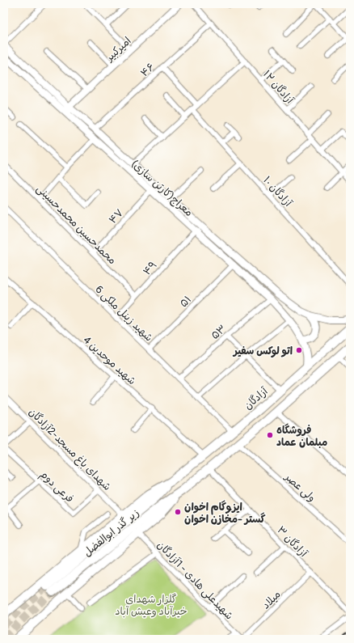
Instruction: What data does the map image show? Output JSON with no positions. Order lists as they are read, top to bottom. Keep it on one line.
{"streets":{"main road":["آزادگان","زیر گذر ابوالفضل"],"street":["امیرکبیر","۴۶","۱۲ آزادگان","معراج(کارتن سازی)","۱۰ آزادگان","۴۷","محمدحسین محمدحسینی","۴۹","۵۱","6 شهید زینل ملکی","۵۳","4 شهید موحدین","شهدای‌ باغ مسجد-2آزادگان","فرعی دوم","ولی عصر","۳ آزادگان","شهیدعلی هادی - 1آزادگان","میلاد"]},"crossings":[["امیرکبیر","معراج(کارتن سازی)"],["۴۶","۱۲ آزادگان"],["۴۶","معراج(کارتن سازی)"],["معراج(کارتن سازی)","۴۷"],["معراج(کارتن سازی)","۴۹"],["معراج(کارتن سازی)","۵۱"],["معراج(کارتن سازی)","۵۳"],["معراج(کارتن سازی)","آزادگان"],["۴۷","محمدحسین محمدحسینی"],["محمدحسین محمدحسینی","۴۹"],["۴۹","6 شهید زینل ملکی"],["۵۱","6 شهید زینل ملکی"],["6 شهید زینل ملکی","۵۳"],["6 شهید زینل ملکی","آزادگان"],["4 شهید موحدین","آزادگان"],["آزادگان","زیر گذر ابوالفضل"],["شهدای‌ باغ مسجد-2آزادگان","فرعی دوم"],["۳ آزادگان","میلاد"]],"parks":["گلزار شهدای خیرآباد وعیش آباد"],"places":["اتو لوکس سفیر","فروشگاه مبلمان عماد","ایزوگام اخوان گستر -مخازن اخوان"]}
